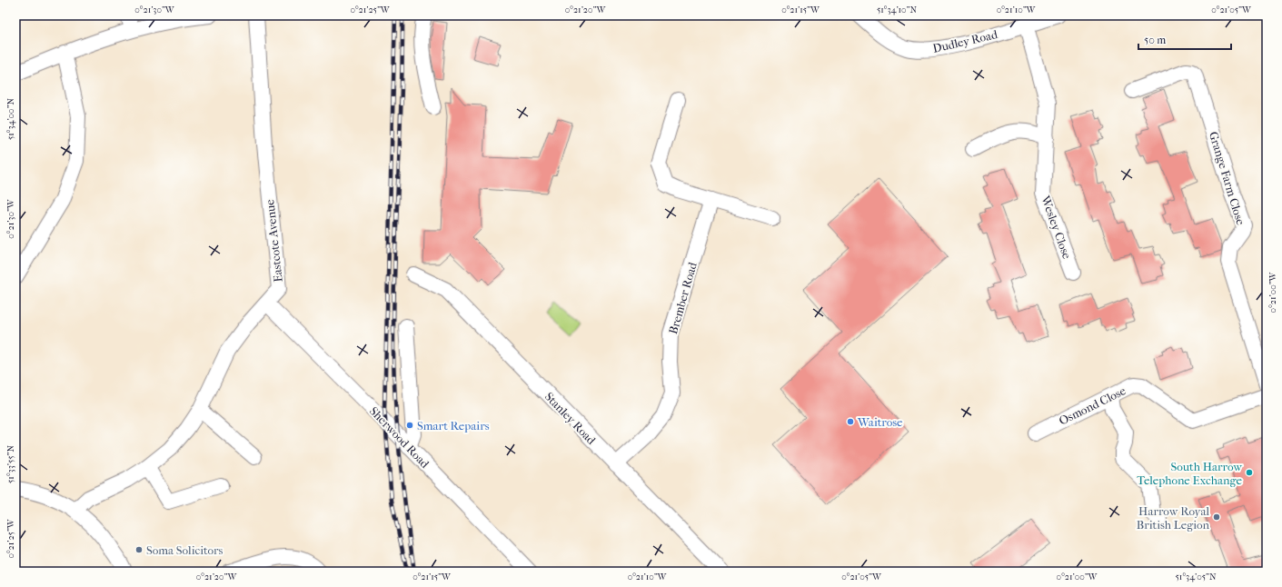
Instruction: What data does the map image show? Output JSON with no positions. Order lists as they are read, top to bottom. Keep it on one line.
{"streets":{"street":["Dudley Road","Grange Farm Close","Wesley Close","Eastcote Avenue","Brember Road","Osmond Close","Stanley Road","Sherwood Road"]},"crossings":[["Dudley Road","Wesley Close"],["Eastcote Avenue","Sherwood Road"],["Brember Road","Stanley Road"]],"places":["Waitrose","Smart Repairs","South Harrow Telephone Exchange","Harrow Royal British Legion","Soma Solicitors"],"scale_bar":"50 m","coordinates":["0°21'30\"W","0°21'25\"W","0°21'20\"W","0°21'15\"W","51°34'10\"N","0°21'10\"W","0°21'05\"W","51°34'00\"N","0°21'00\"W","51°33'55\"N","51°34'05\"N"]}
